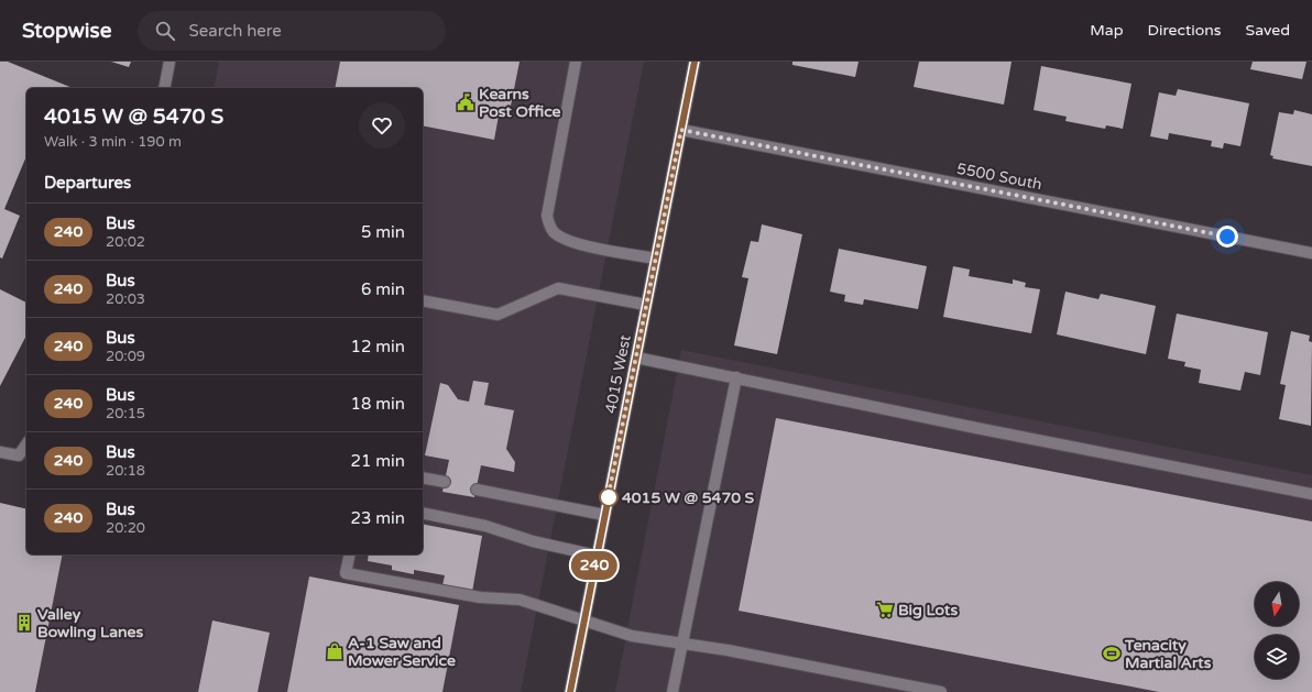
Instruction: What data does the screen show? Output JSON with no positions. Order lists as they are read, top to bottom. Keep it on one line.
{"streets":{"street":["5500 South","4015 West"]},"crossings":[["5500 South","4015 West"]],"places":{"public building":["Kearns Post Office"],"other":["4015 W @ 5470 S"],"supermarket":["Big Lots"],"building":["Valley Bowling Lanes"],"shop":["A-1 Saw and Mower Service"],"sports":["Tenacity Martial Arts"]},"lines":["bus line 240"],"north":"bottom","page":{"header":"Stopwise","search":"Search here","nav":["Map","Directions","Saved"],"on_map":"240","heading":[["4015 W @ 5470 S","Walk · 3 min · 190 m"],"Departures"],"list":[{"mark":"240","name":"Bus","note":"20:02","value":"5 min"},{"mark":"240","name":"Bus","note":"20:03","value":"6 min"},{"mark":"240","name":"Bus","note":"20:09","value":"12 min"},{"mark":"240","name":"Bus","note":"20:15","value":"18 min"},{"mark":"240","name":"Bus","note":"20:18","value":"21 min"},{"mark":"240","name":"Bus","note":"20:20","value":"23 min"}]}}
